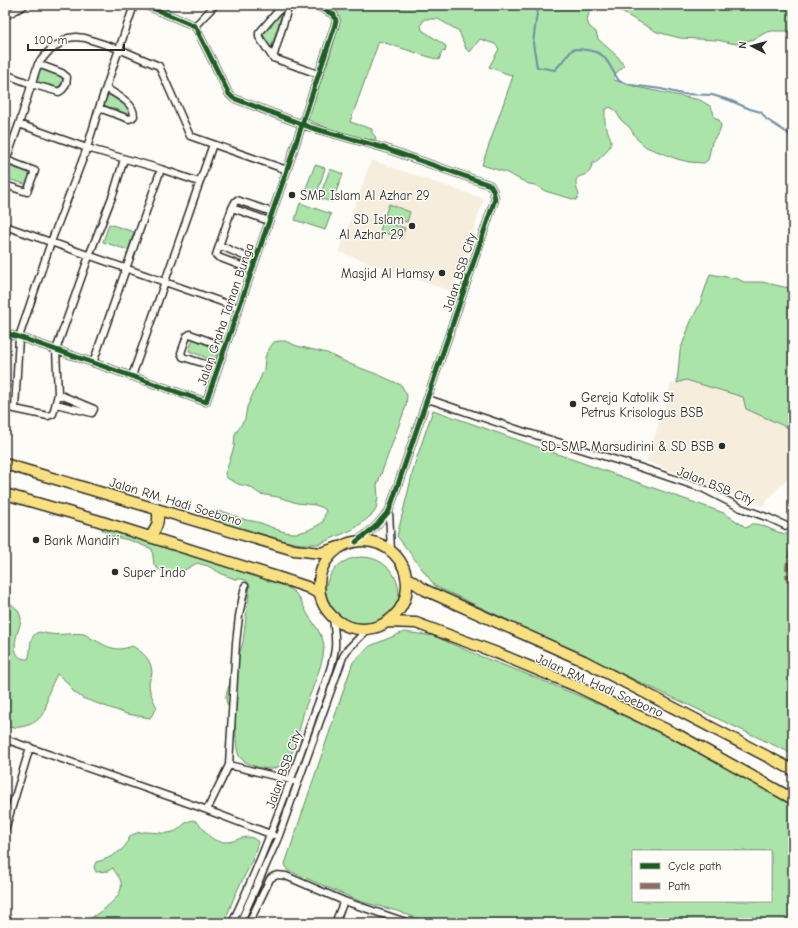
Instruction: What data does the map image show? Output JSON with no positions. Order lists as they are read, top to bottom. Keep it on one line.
{"streets":{"main road":["Jalan RM. Hadi Soebono"],"street":["Jalan BSB City","Jalan Graha Taman Bunga"]},"crossings":[["Jalan BSB City","Jalan Graha Taman Bunga"],["Jalan BSB City","Jalan RM. Hadi Soebono"]],"places":["SMP Islam Al Azhar 29","SD Islam Al Azhar 29","Masjid Al Hamsy","Gereja Katolik St Petrus Krisologus BSB","SD-SMP Marsudirini & SD BSB","Bank Mandiri","Super Indo"],"legend":["Cycle path","Path"],"scale_bar":"100 m","north":"left"}
